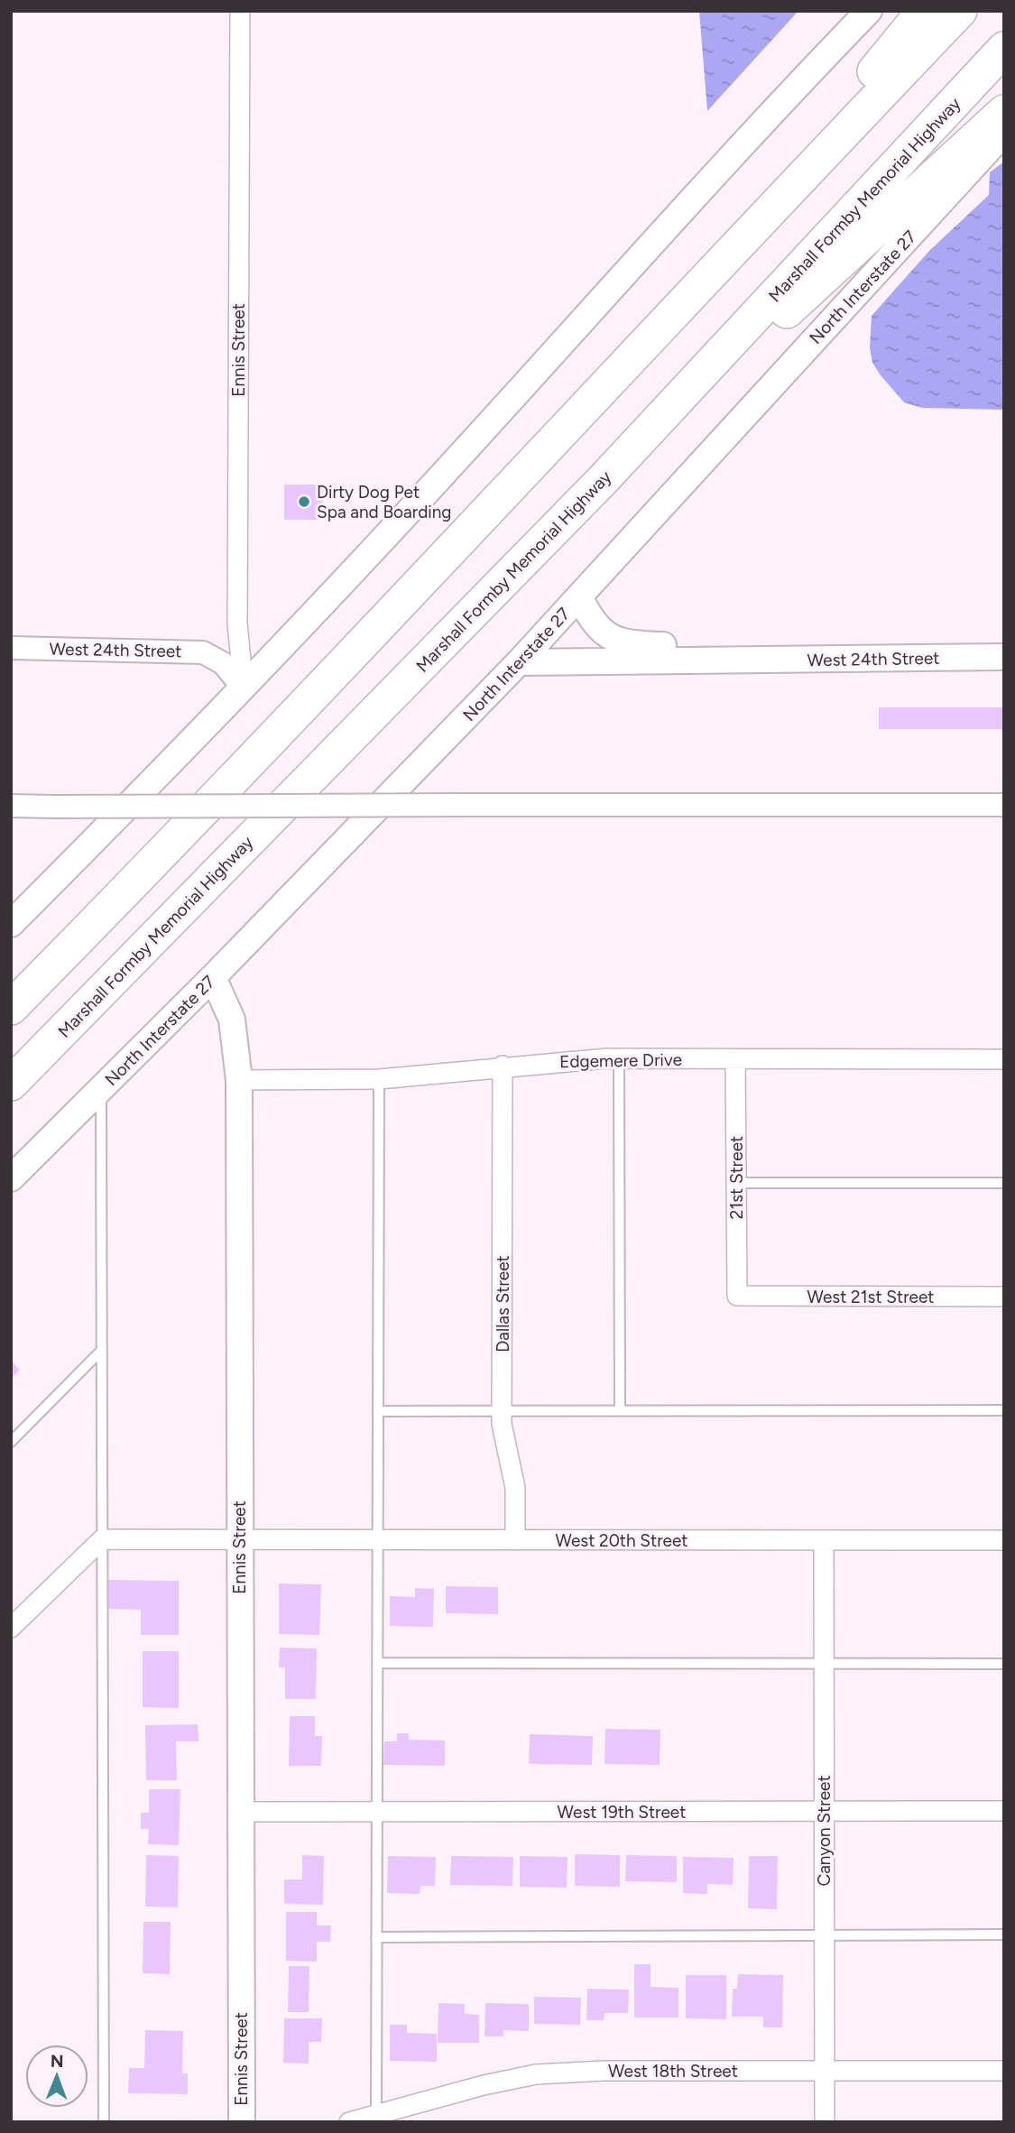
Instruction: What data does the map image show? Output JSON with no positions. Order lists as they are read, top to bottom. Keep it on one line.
{"streets":{"highway":["Marshall Formby Memorial Highway"],"main road":["North Interstate 27","Ennis Street","West 24th Street"],"street":["Edgemere Drive","21st Street","West 21st Street","Dallas Street","West 20th Street","West 19th Street","Canyon Street","West 18th Street"]},"crossings":[["North Interstate 27","Ennis Street"],["North Interstate 27","West 24th Street"],["Ennis Street","West 24th Street"],["Ennis Street","Edgemere Drive"],["Ennis Street","West 20th Street"],["Ennis Street","West 19th Street"],["Edgemere Drive","21st Street"],["Edgemere Drive","Dallas Street"],["21st Street","West 21st Street"],["Dallas Street","West 20th Street"],["West 20th Street","Canyon Street"],["West 19th Street","Canyon Street"],["Canyon Street","West 18th Street"]],"places":["Dirty Dog Pet Spa and Boarding"],"north":"top"}
